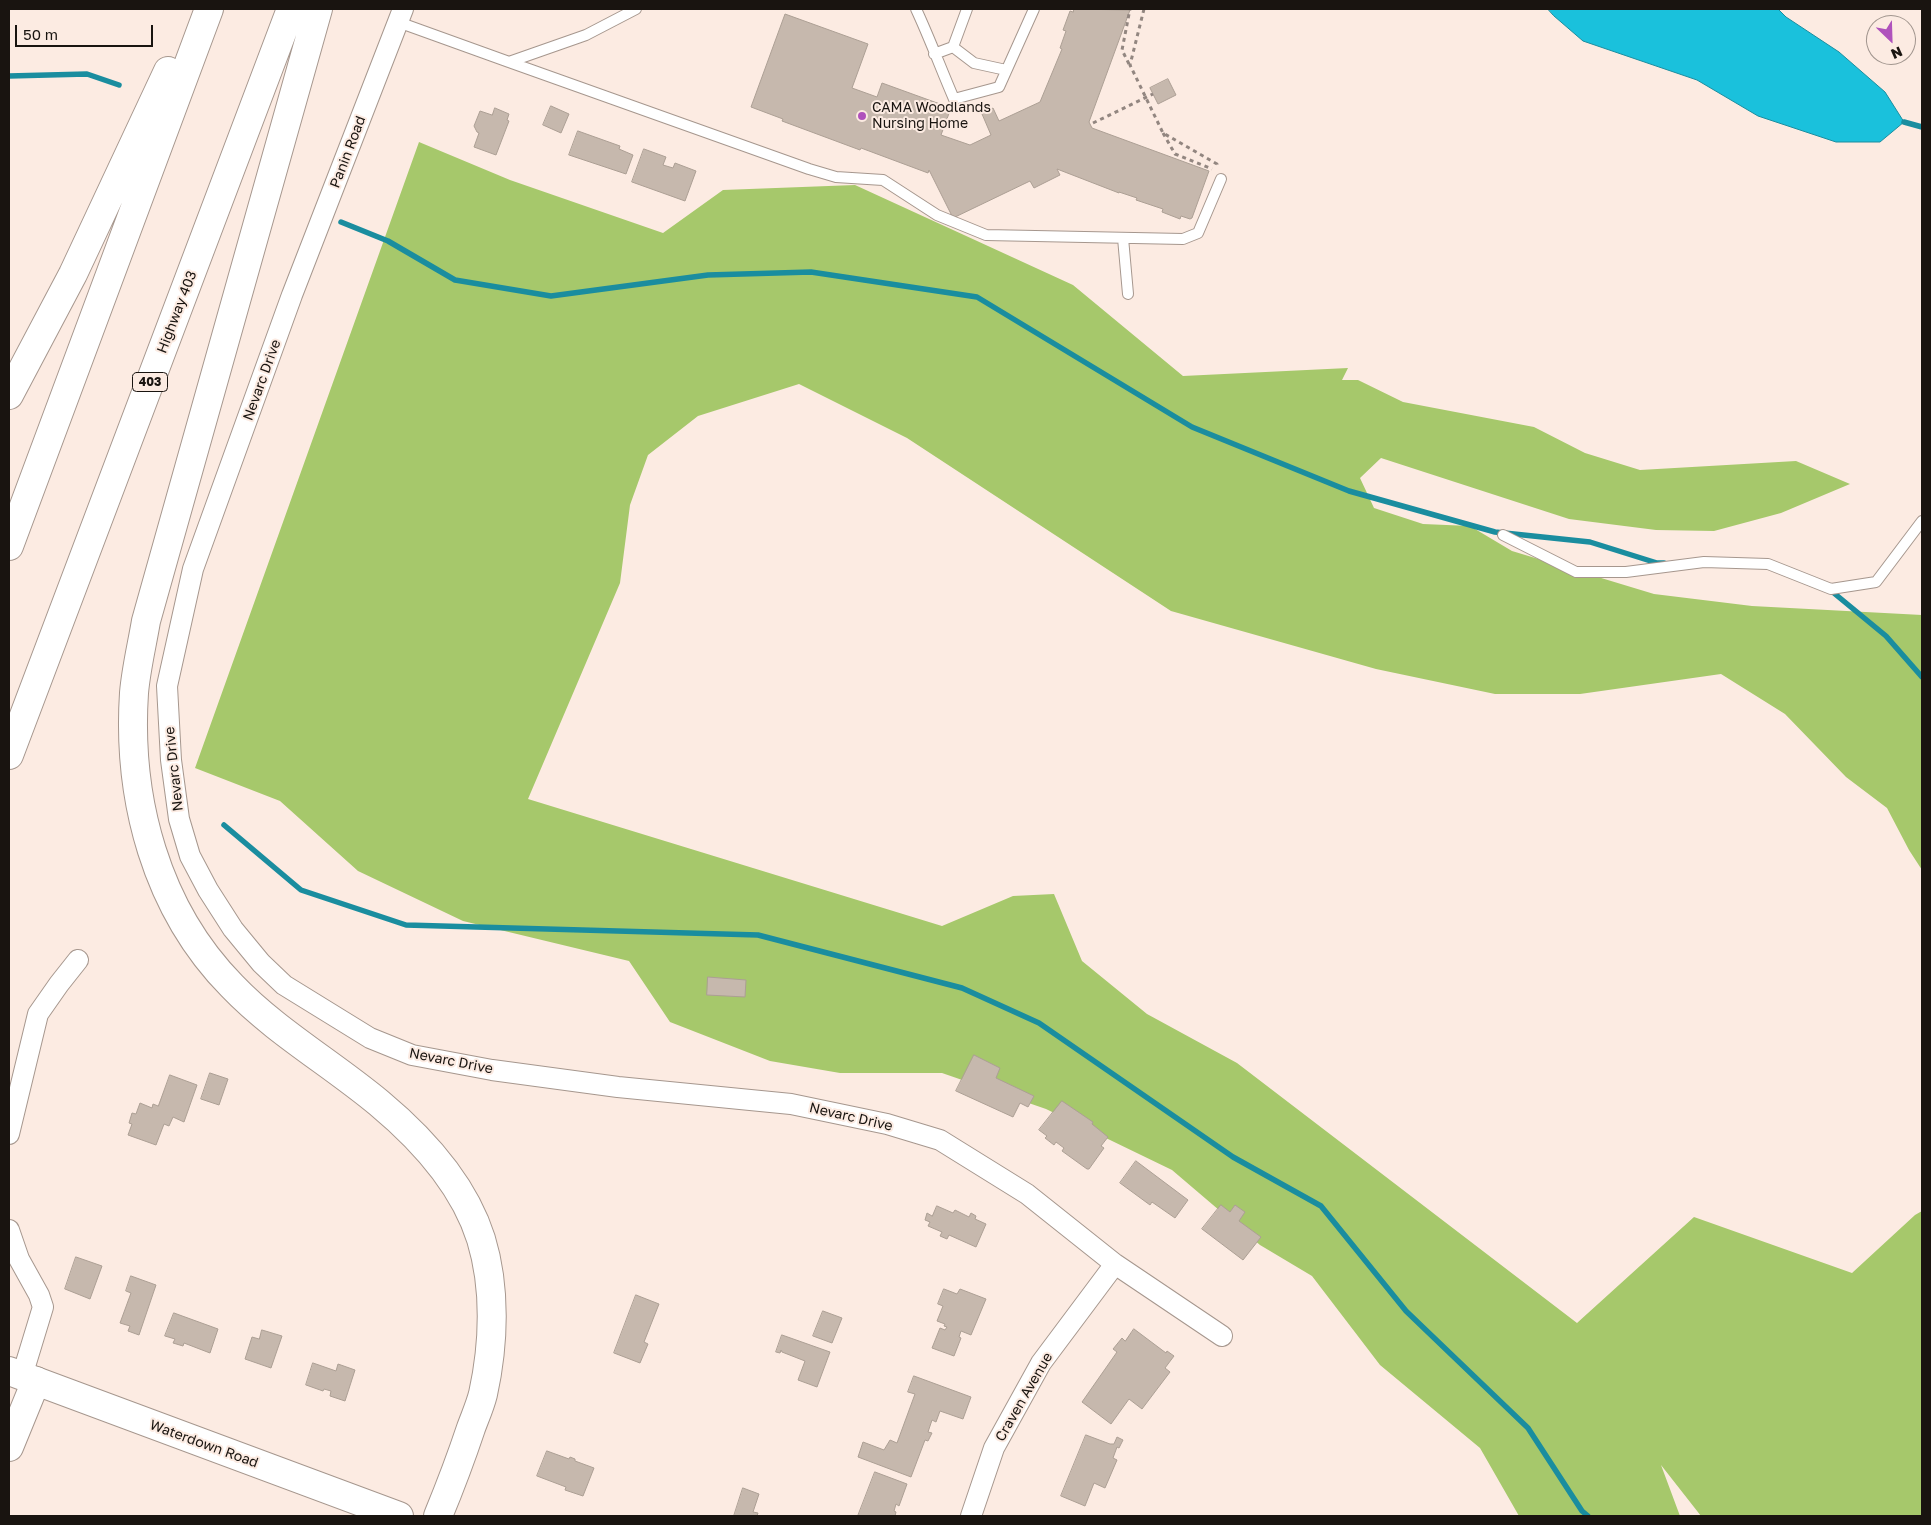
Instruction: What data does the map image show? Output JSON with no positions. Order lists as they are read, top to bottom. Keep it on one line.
{"streets":{"main road":["Highway 403","403","Waterdown Road"],"street":["Panin Road","Nevarc Drive","Craven Avenue"]},"crossings":[["Panin Road","Nevarc Drive"],["Nevarc Drive","Craven Avenue"]],"places":["CAMA Woodlands Nursing Home"],"scale_bar":"50 m","north":"bottom right"}
